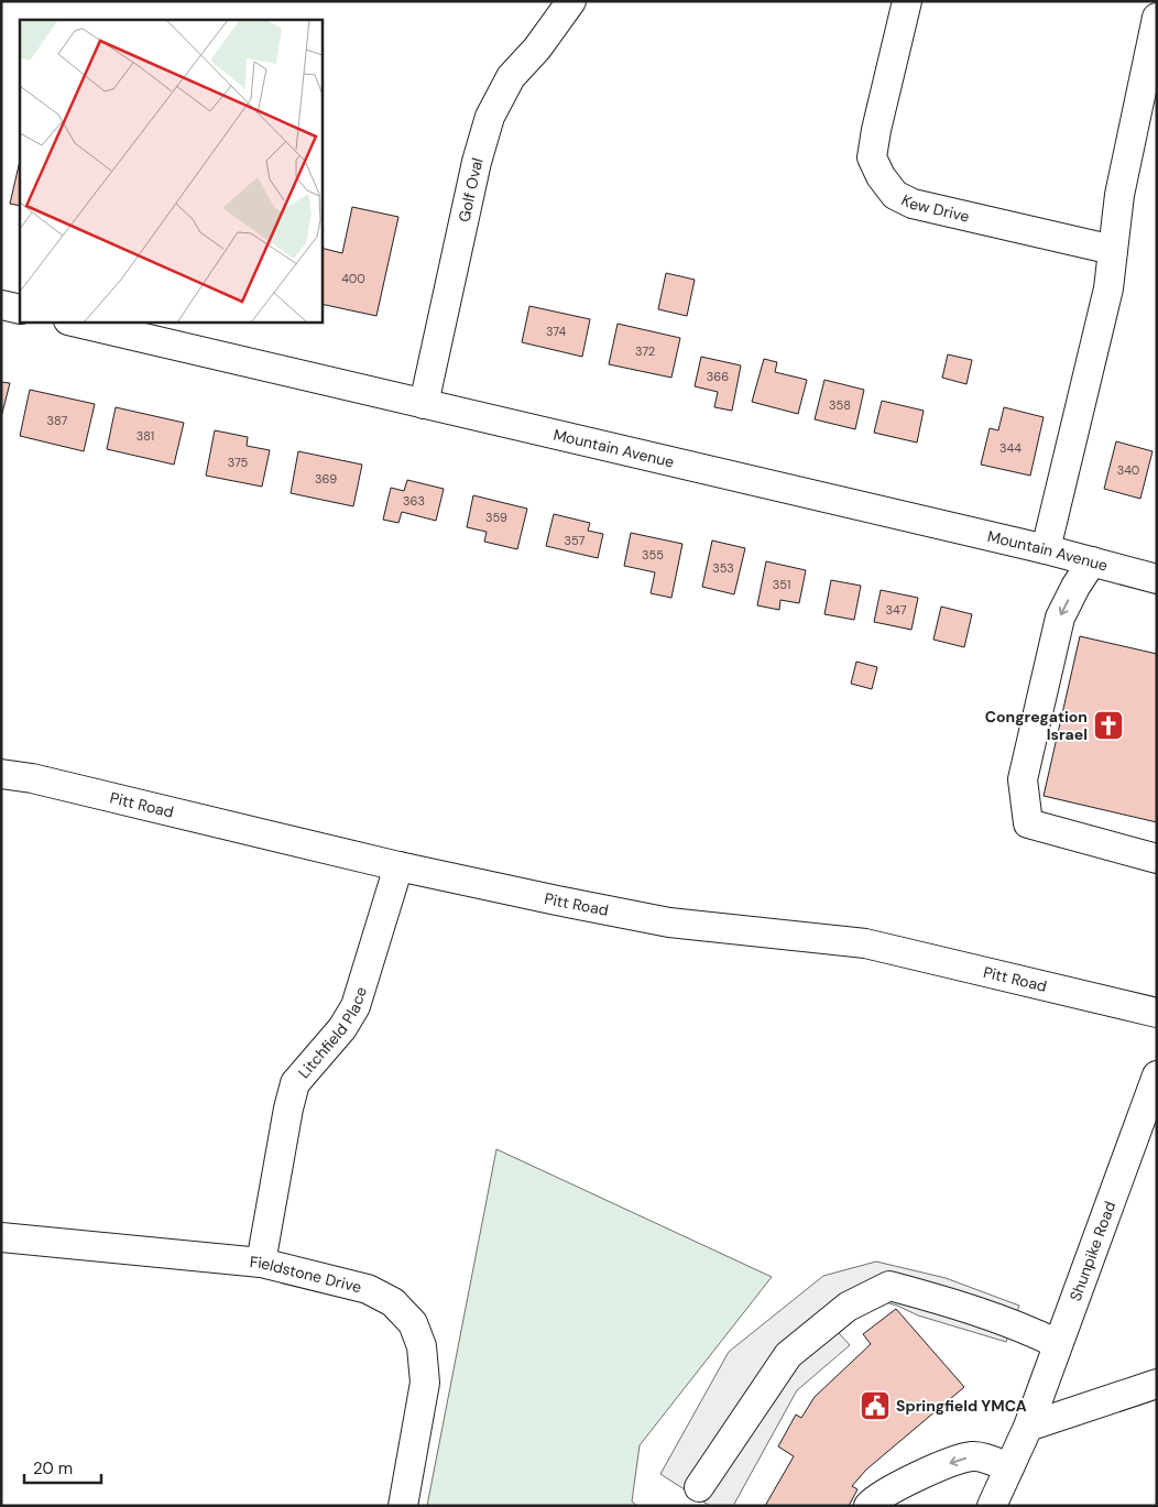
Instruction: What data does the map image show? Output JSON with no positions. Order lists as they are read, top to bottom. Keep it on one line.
{"streets":{"street":["Golf Oval","Kew Drive","Mountain Avenue","Pitt Road","Litchfield Place","Shunpike Road","Fieldstone Drive"]},"crossings":[["Golf Oval","Mountain Avenue"],["Pitt Road","Litchfield Place"],["Litchfield Place","Fieldstone Drive"]],"places":{"church":["Congregation Israel"],"public building":["Springfield YMCA"]},"house_numbers":["400","374","372","366","358","387","381","344","375","340","369","363","359","357","355","353","351","347"],"scale_bar":"20 m"}
